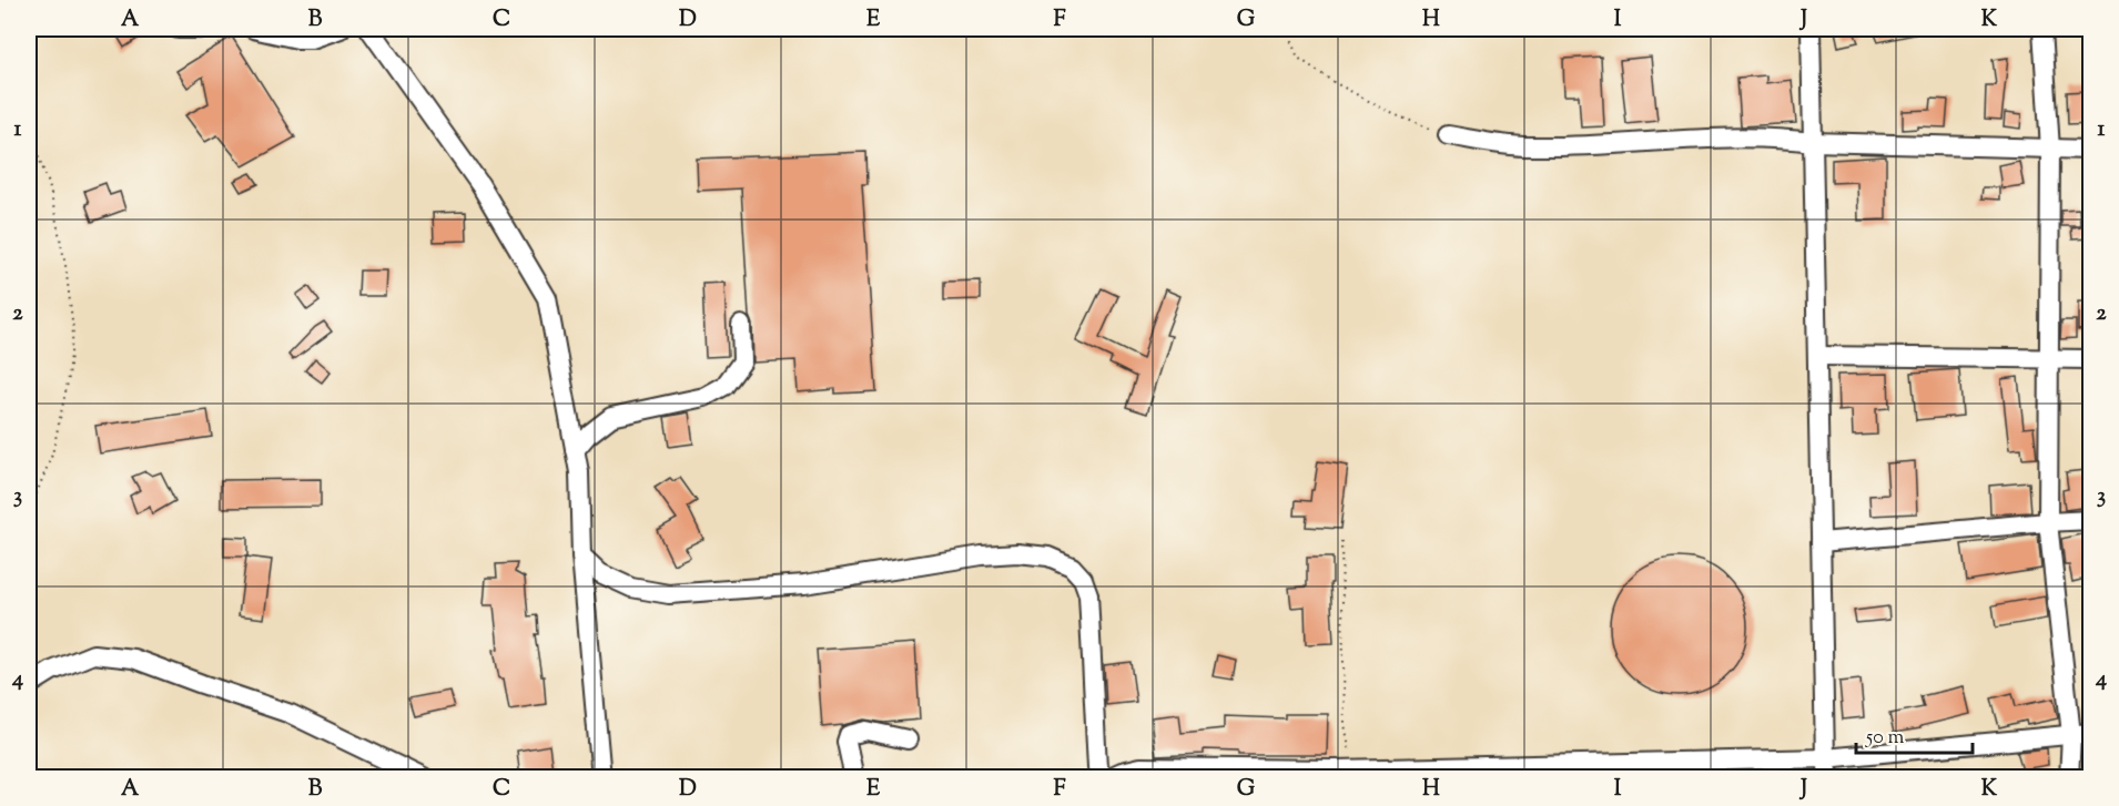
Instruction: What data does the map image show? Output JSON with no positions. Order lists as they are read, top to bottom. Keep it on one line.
{"scale_bar":"50 m","grid":{"columns":["A","B","C","D","E","F","G","H","I","J","K"],"rows":["1","2","3","4"]}}
